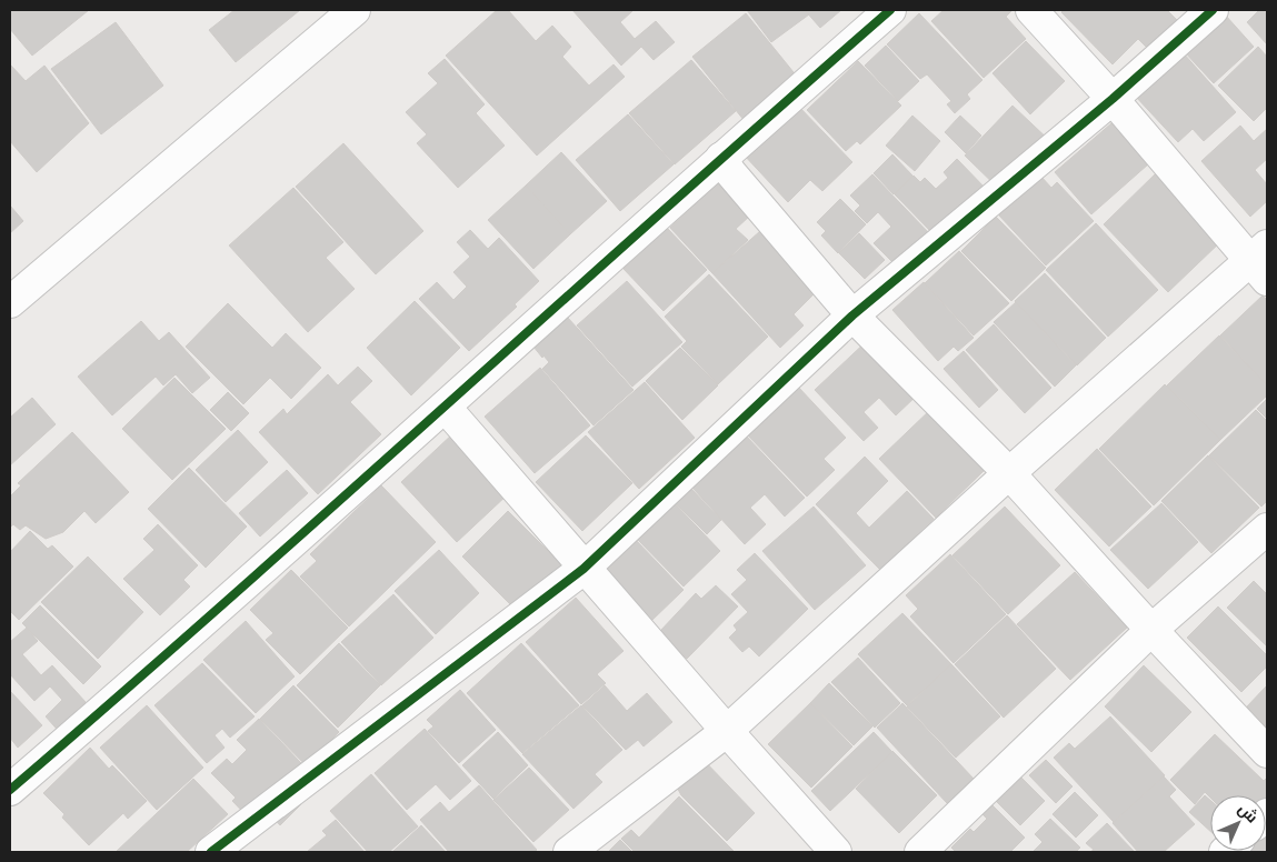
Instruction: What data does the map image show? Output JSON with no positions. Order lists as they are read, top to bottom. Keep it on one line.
{"north":"top right"}
